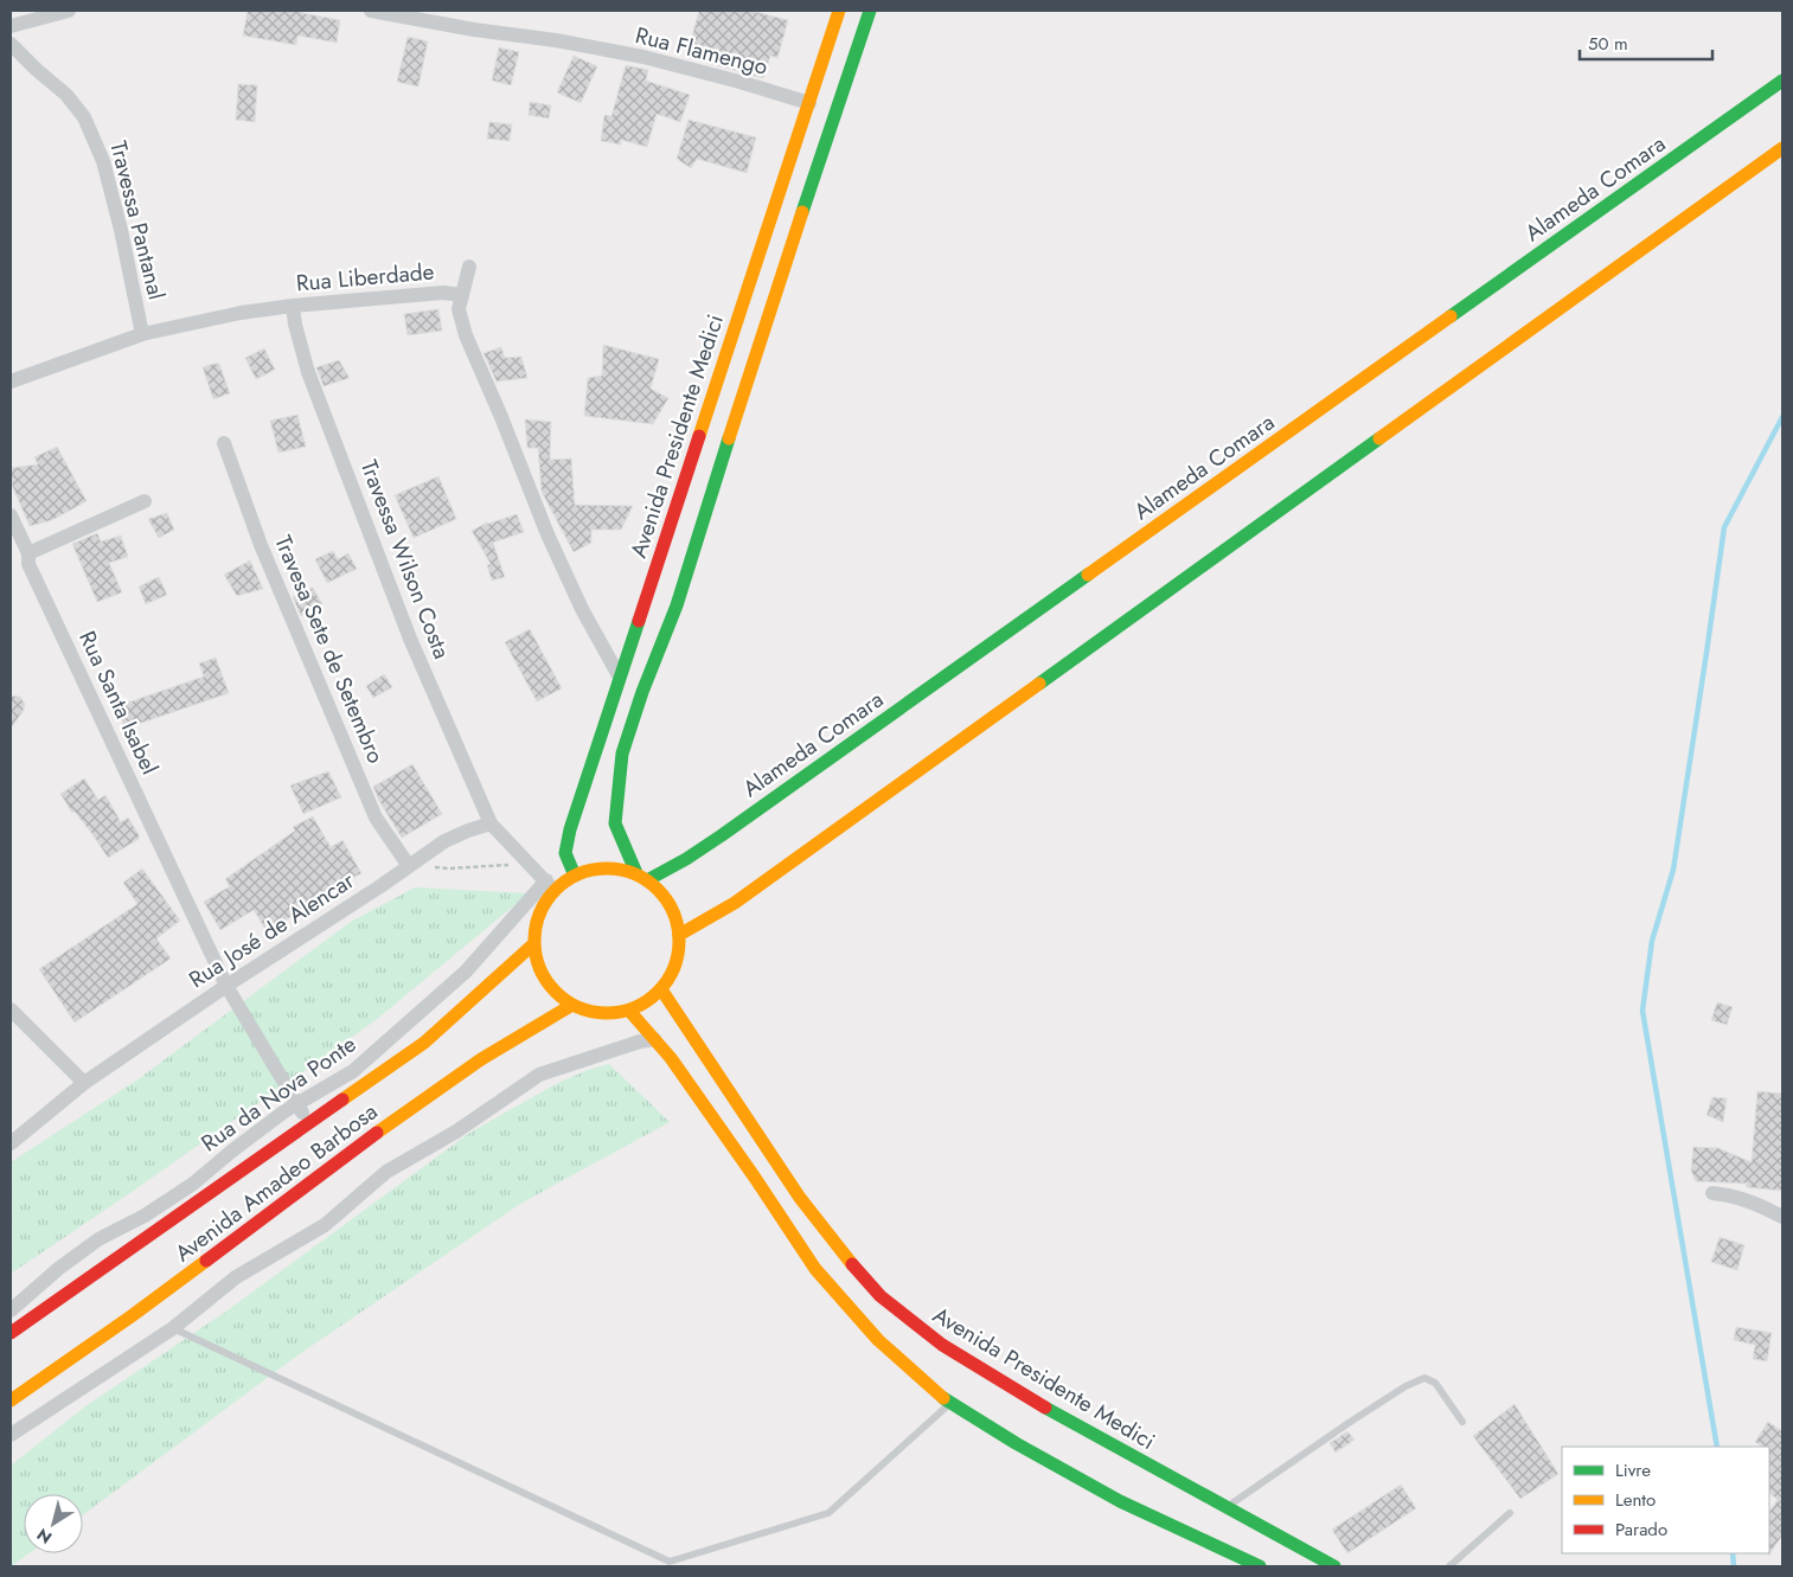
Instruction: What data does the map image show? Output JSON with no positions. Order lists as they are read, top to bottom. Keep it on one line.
{"streets":{"street":["Rua Flamengo","Alameda Comara","Travessa Pantanal","Rua Liberdade","Avenida Presidente Medici","Travessa Wilson Costa","Travesa Sete de Setembro","Rua Santa Isabel","Rua José de Alencar","Rua da Nova Ponte","Avenida Amadeo Barbosa"]},"crossings":[["Rua Flamengo","Avenida Presidente Medici"],["Alameda Comara","Avenida Presidente Medici"],["Alameda Comara","Rua da Nova Ponte"],["Alameda Comara","Avenida Amadeo Barbosa"],["Travessa Pantanal","Rua Liberdade"],["Rua Liberdade","Avenida Presidente Medici"],["Rua Liberdade","Travessa Wilson Costa"],["Avenida Presidente Medici","Rua da Nova Ponte"],["Avenida Presidente Medici","Avenida Amadeo Barbosa"],["Travessa Wilson Costa","Rua José de Alencar"],["Travesa Sete de Setembro","Rua José de Alencar"],["Rua Santa Isabel","Rua José de Alencar"],["Rua Santa Isabel","Rua da Nova Ponte"],["Rua Santa Isabel","Avenida Amadeo Barbosa"],["Rua da Nova Ponte","Avenida Amadeo Barbosa"]],"legend":["Livre","Lento","Parado"],"scale_bar":"50 m","north":"bottom left"}
